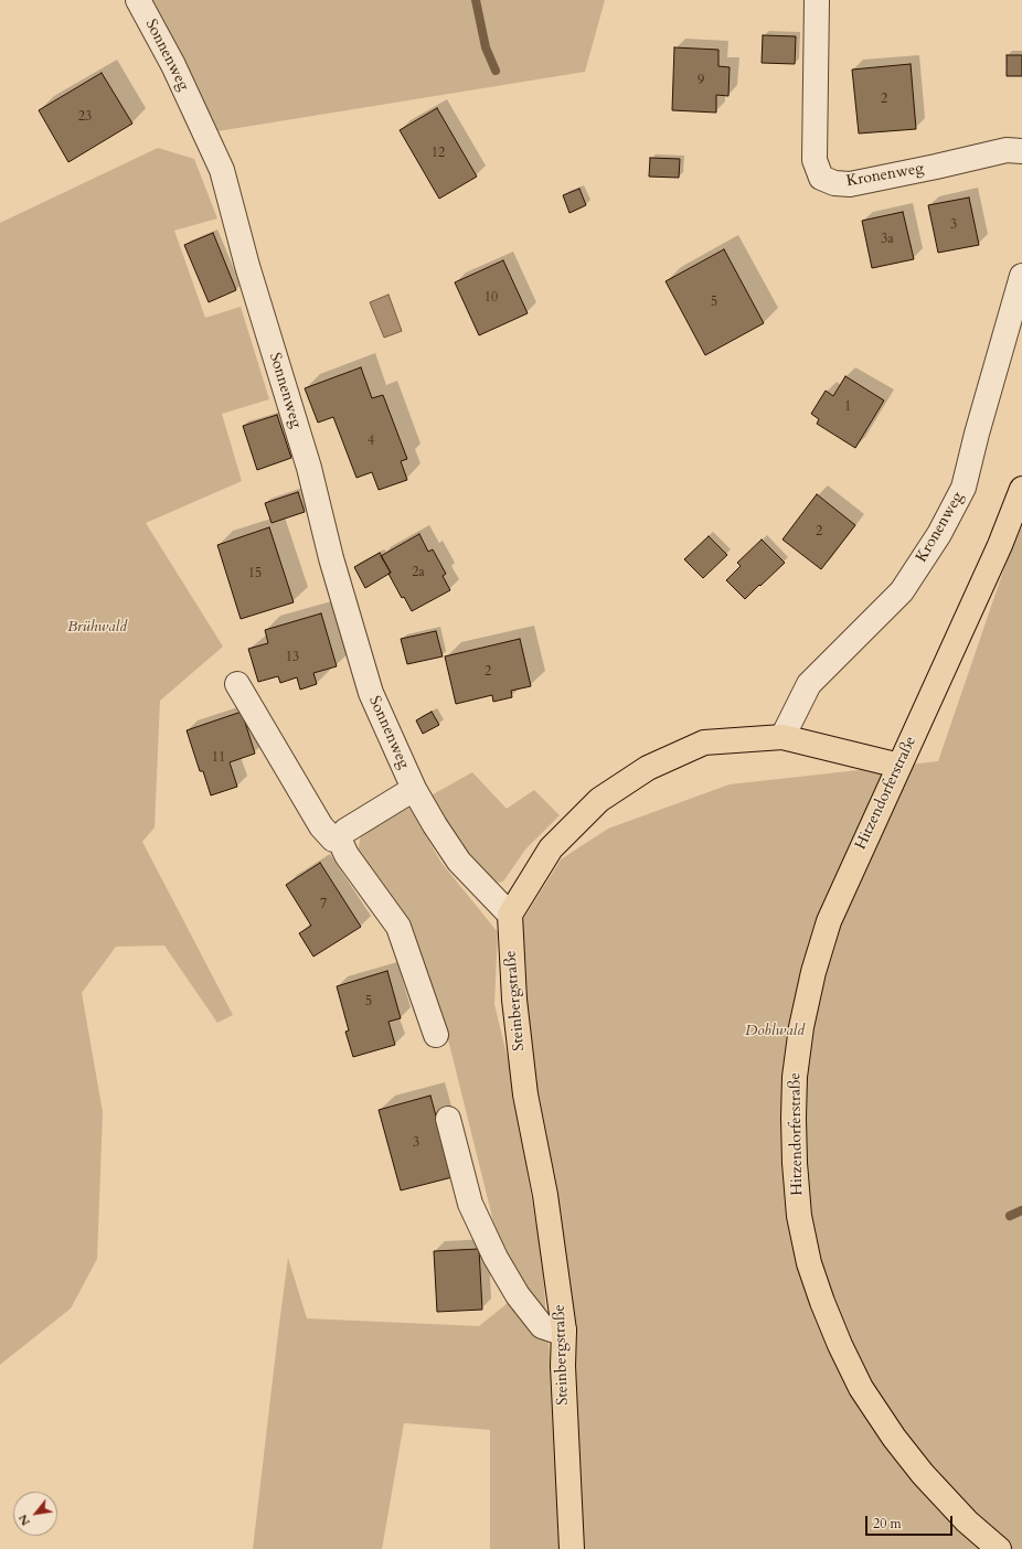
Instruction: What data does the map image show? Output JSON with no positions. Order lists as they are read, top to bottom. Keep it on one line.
{"streets":{"main road":["Hitzendorferstraße","Steinbergstraße"],"street":["Sonnenweg","Kronenweg"]},"crossings":[["Sonnenweg","Steinbergstraße"]],"parks":["Brühwald","Doblwald"],"house_numbers":["9","2","23","12","3","3a","10","5","1","4","2","2a","15","13","2","11","7","5","3"],"scale_bar":"20 m","north":"bottom left"}
